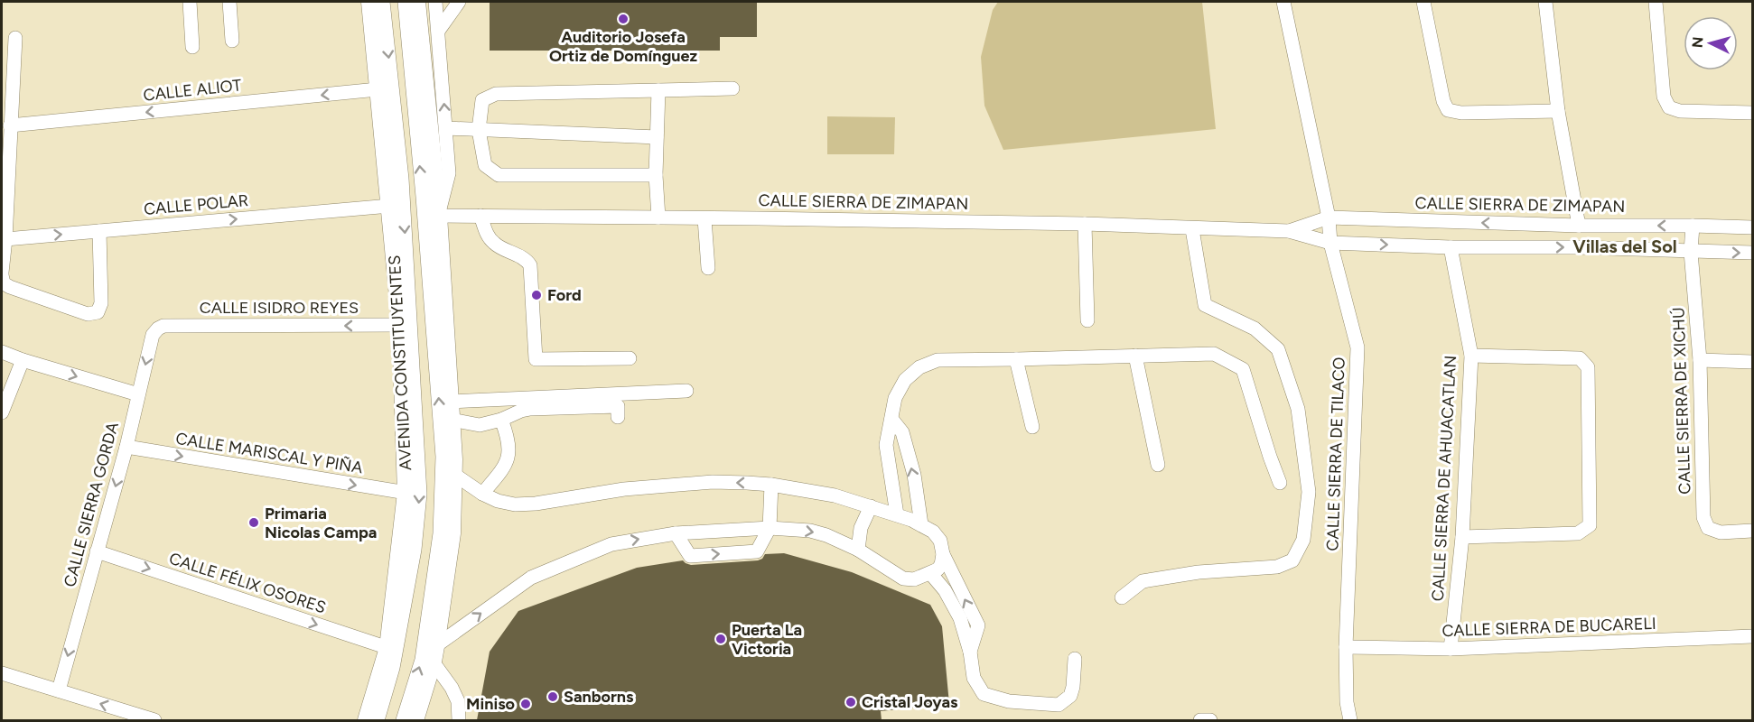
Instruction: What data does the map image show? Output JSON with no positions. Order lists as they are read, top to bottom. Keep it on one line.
{"streets":{"main road":["AVENIDA CONSTITUYENTES"],"street":["CALLE ALIOT","CALLE SIERRA DE ZIMAPAN","CALLE POLAR","CALLE ISIDRO REYES","CALLE SIERRA DE XICHÚ","CALLE MARISCAL Y PIÑA","CALLE SIERRA DE TILACO","CALLE SIERRA DE AHUACATLAN","CALLE SIERRA GORDA","CALLE FÉLIX OSORES","CALLE SIERRA DE BUCARELI"]},"crossings":[["CALLE ALIOT","AVENIDA CONSTITUYENTES"],["CALLE SIERRA DE ZIMAPAN","CALLE SIERRA DE XICHÚ"],["CALLE SIERRA DE ZIMAPAN","CALLE SIERRA DE TILACO"],["CALLE SIERRA DE ZIMAPAN","CALLE SIERRA DE AHUACATLAN"],["CALLE POLAR","AVENIDA CONSTITUYENTES"],["CALLE ISIDRO REYES","AVENIDA CONSTITUYENTES"],["CALLE ISIDRO REYES","CALLE SIERRA GORDA"],["AVENIDA CONSTITUYENTES","CALLE MARISCAL Y PIÑA"],["AVENIDA CONSTITUYENTES","CALLE FÉLIX OSORES"],["CALLE MARISCAL Y PIÑA","CALLE SIERRA GORDA"],["CALLE SIERRA DE TILACO","CALLE SIERRA DE BUCARELI"],["CALLE SIERRA DE AHUACATLAN","CALLE SIERRA DE BUCARELI"],["CALLE SIERRA GORDA","CALLE FÉLIX OSORES"]],"one_way":["CALLE ALIOT","CALLE POLAR","CALLE ISIDRO REYES","CALLE MARISCAL Y PIÑA","CALLE SIERRA GORDA","CALLE FÉLIX OSORES"],"districts":["Villas del Sol"],"places":["Auditorio Josefa Ortiz de Domínguez","Ford","Primaria Nicolas Campa","Puerta La Victoria","Sanborns","Cristal Joyas","Miniso"],"north":"left"}
